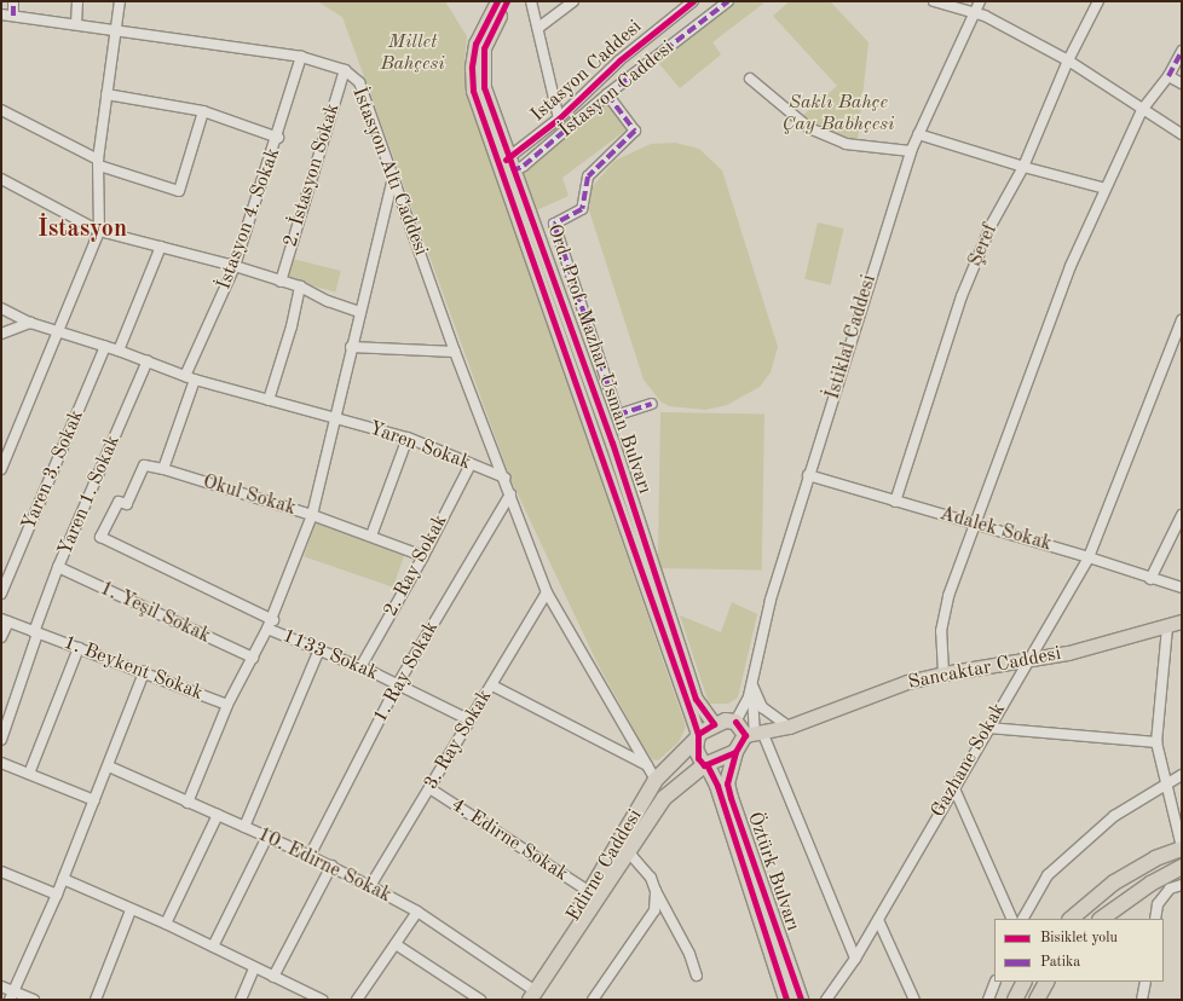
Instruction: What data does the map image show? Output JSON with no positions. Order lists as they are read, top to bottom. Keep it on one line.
{"streets":{"highway":["Edirne Caddesi","Öztürk Bulvarı"],"main road":["Ord. Prof. Mazhar Usman Bulvarı","Sancaktar Caddesi"],"street":["Istasyon Caddesi","İstasyon Caddesi","İstasyon Altı Caddesi","2. İstasyon Sokak","İstasyon 4. Sokak","Şeref","İstiklal Caddesi","Yaren Sokak","Yaren 3. Sokak","Yaren 1. Sokak","Okul Sokak","Adalek Sokak","2. Ray Sokak","1. Yeşil Sokak","1133 Sokak","1. Beykent Sokak","1. Ray Sokak","3. Ray Sokak","Gazhane Sokak","4. Edirne Sokak","10. Edirne Sokak"]},"crossings":[["Istasyon Caddesi","İstasyon Caddesi"],["Istasyon Caddesi","Ord. Prof. Mazhar Usman Bulvarı"],["İstasyon Caddesi","Ord. Prof. Mazhar Usman Bulvarı"],["İstasyon Altı Caddesi","2. İstasyon Sokak"],["İstasyon Altı Caddesi","İstasyon 4. Sokak"],["İstasyon Altı Caddesi","Yaren Sokak"],["İstasyon Altı Caddesi","1. Ray Sokak"],["İstasyon Altı Caddesi","3. Ray Sokak"],["İstasyon Altı Caddesi","Edirne Caddesi"],["İstasyon 4. Sokak","Yaren Sokak"],["Şeref","Adalek Sokak"],["İstiklal Caddesi","Adalek Sokak"],["Ord. Prof. Mazhar Usman Bulvarı","Edirne Caddesi"],["Ord. Prof. Mazhar Usman Bulvarı","Öztürk Bulvarı"],["Yaren Sokak","Yaren 3. Sokak"],["Yaren Sokak","Yaren 1. Sokak"],["Yaren Sokak","2. Ray Sokak"],["Yaren 1. Sokak","1. Yeşil Sokak"],["Yaren 1. Sokak","1. Beykent Sokak"],["Okul Sokak","2. Ray Sokak"],["Adalek Sokak","Gazhane Sokak"],["2. Ray Sokak","1133 Sokak"],["1133 Sokak","1. Ray Sokak"],["1133 Sokak","3. Ray Sokak"],["Sancaktar Caddesi","Gazhane Sokak"],["Sancaktar Caddesi","Öztürk Bulvarı"],["1. Ray Sokak","10. Edirne Sokak"],["3. Ray Sokak","4. Edirne Sokak"],["3. Ray Sokak","10. Edirne Sokak"],["4. Edirne Sokak","Edirne Caddesi"],["10. Edirne Sokak","Edirne Caddesi"],["Edirne Caddesi","Öztürk Bulvarı"]],"districts":["İstasyon"],"parks":["Millet Bahçesi","Saklı Bahçe Çay Babhçesi"],"legend":["Bisiklet yolu","Patika"]}
